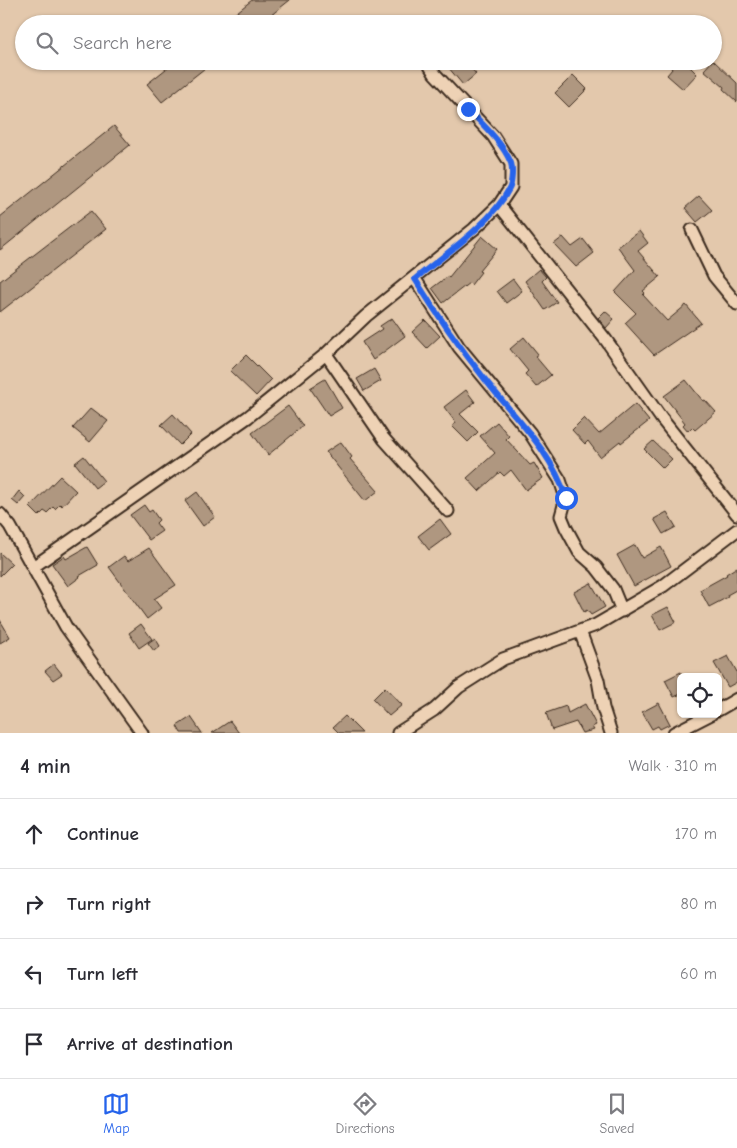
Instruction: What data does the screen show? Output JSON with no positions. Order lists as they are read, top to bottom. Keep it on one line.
{"page":{"search":"Search here","heading":["4 min","Walk · 310 m"],"list":[["Continue","170 m"],["Turn right","80 m"],["Turn left","60 m"],"Arrive at destination"],"nav":["Map","Directions","Saved"]}}
